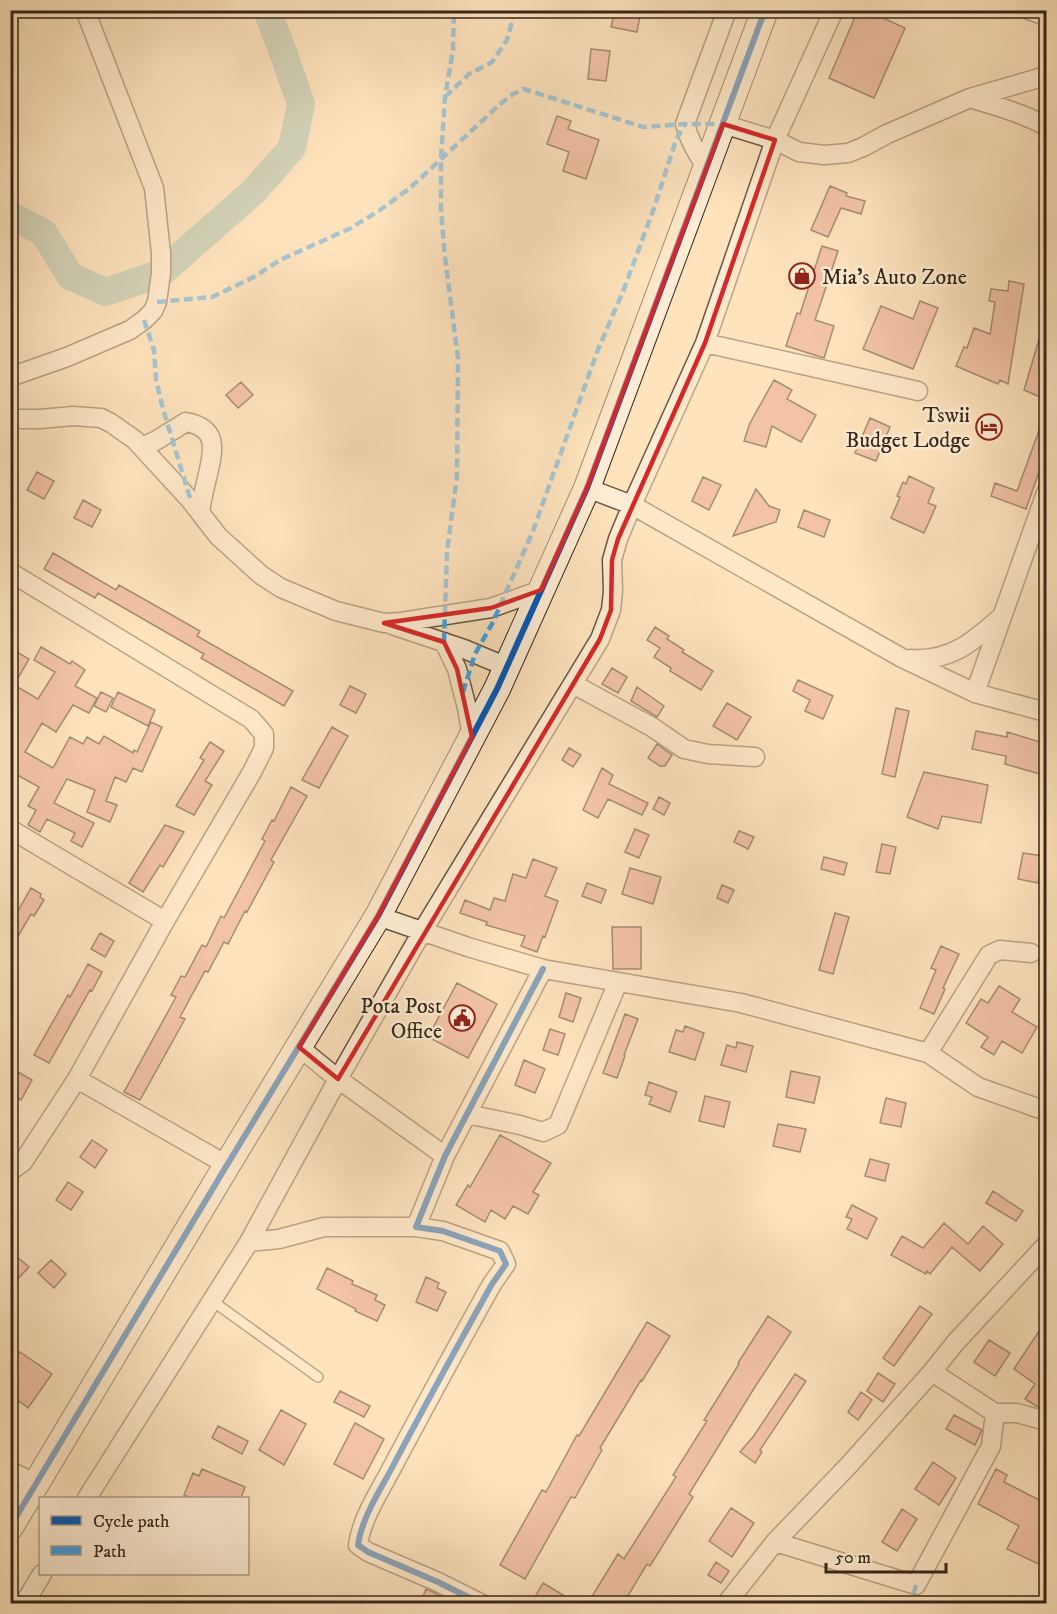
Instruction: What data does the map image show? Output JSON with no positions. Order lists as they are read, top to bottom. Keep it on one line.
{"places":{"shop":["Mia's Auto Zone"],"hotel":["Tswii Budget Lodge"],"public building":["Pota Post Office"]},"legend":["Cycle path","Path"],"scale_bar":"50 m"}
